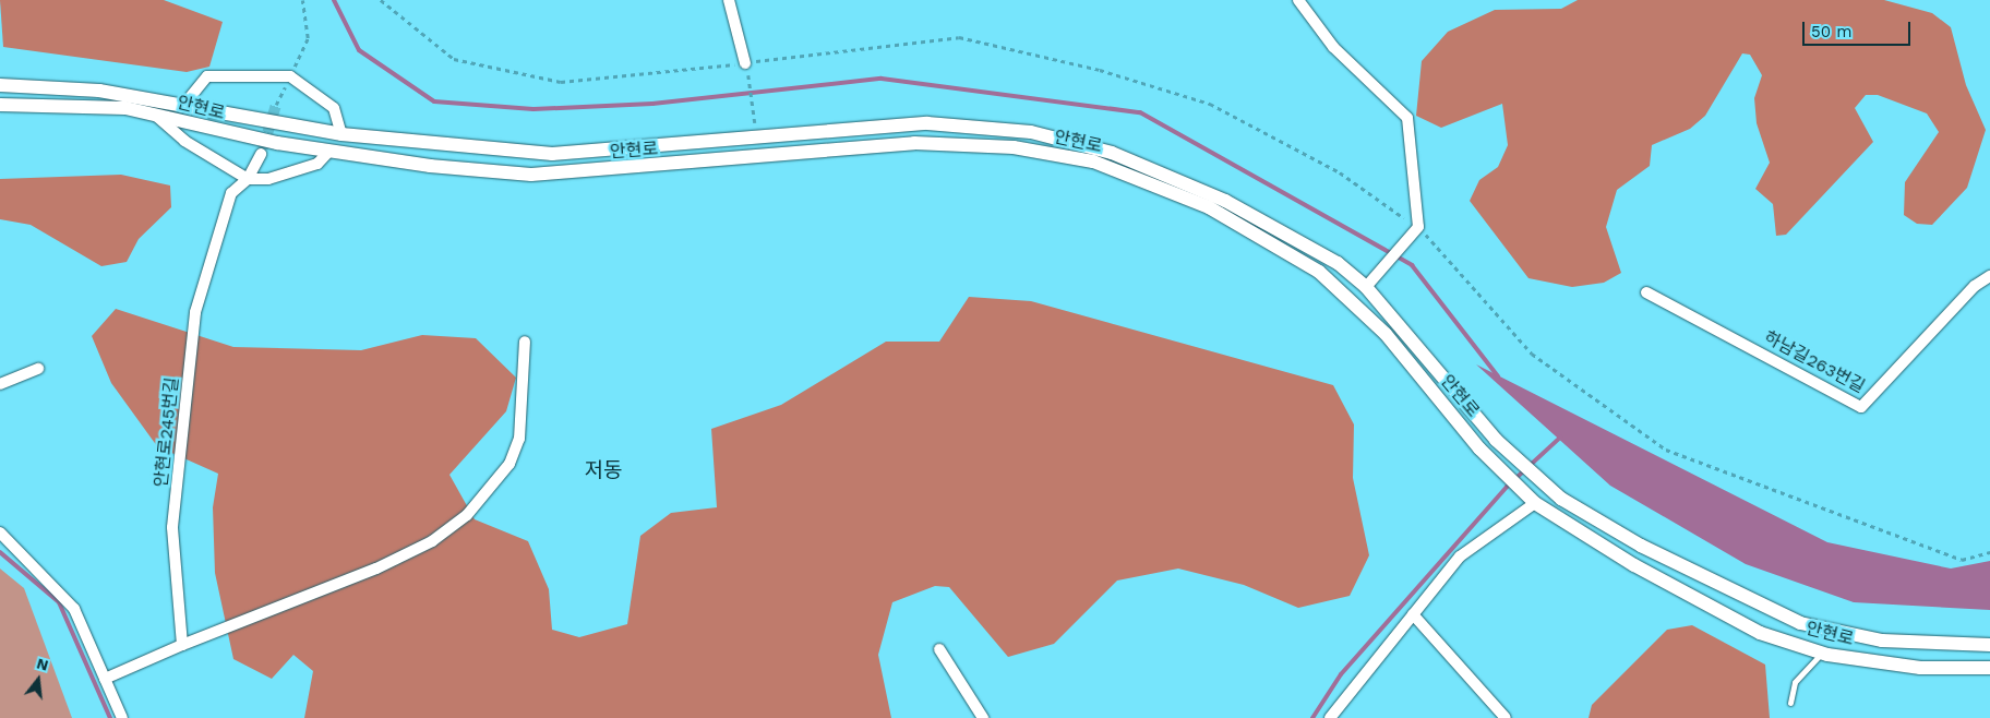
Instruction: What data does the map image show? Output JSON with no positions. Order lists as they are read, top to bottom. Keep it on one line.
{"streets":{"street":["안현로","하남길263번길","안현로245번길"]},"districts":["저동"],"scale_bar":"50 m","north":"top"}
